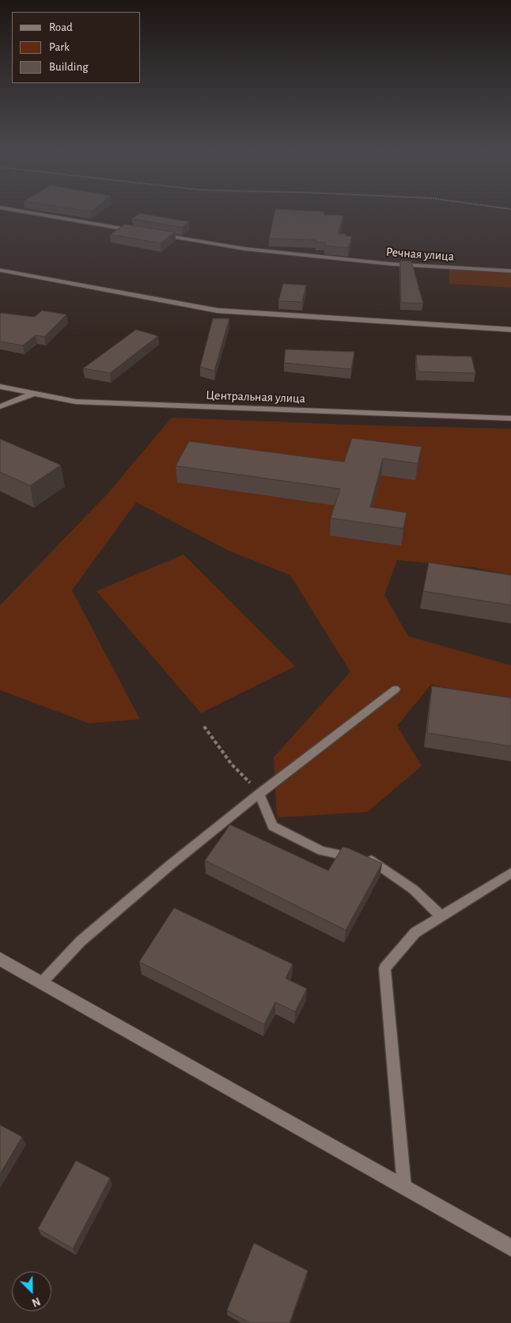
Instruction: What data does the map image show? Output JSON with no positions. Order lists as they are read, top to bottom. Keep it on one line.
{"streets":{"street":["Речная улица","Центральная улица"]},"legend":["Road","Park","Building"],"north":"bottom right"}
